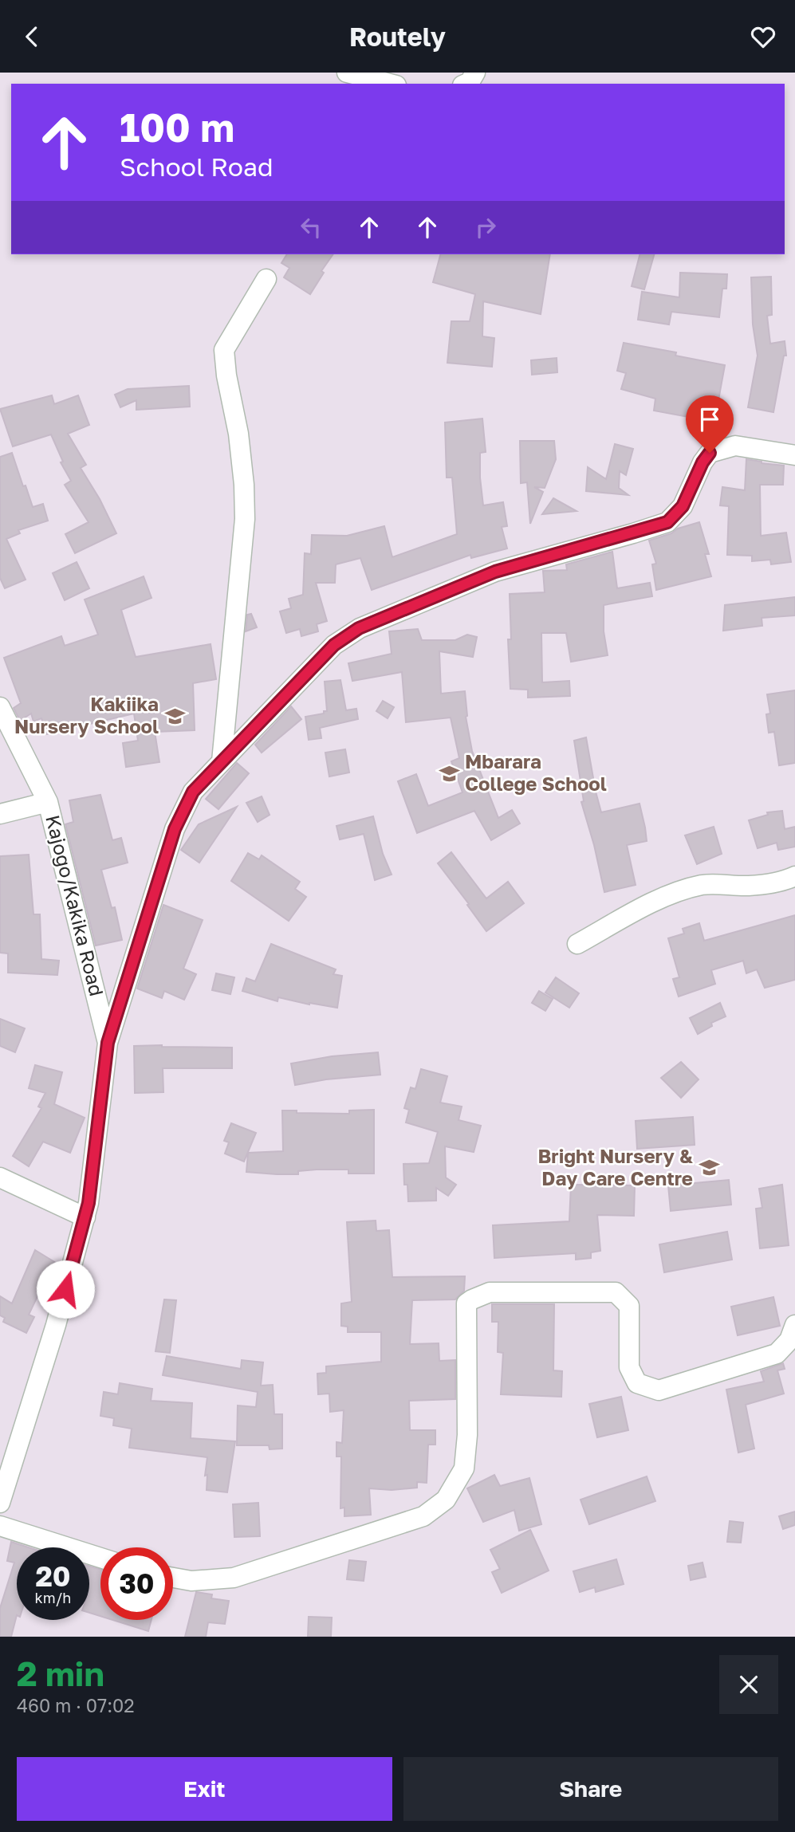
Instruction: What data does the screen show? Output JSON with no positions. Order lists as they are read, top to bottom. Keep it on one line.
{"streets":{"street":["Kajogo/Kakika Road"]},"places":{"school or university":["Kakiika Nursery School","Mbarara College School","Bright Nursery & Day Care Centre"]},"page":{"header":"Routely","turn":["100 m","School Road"],"speed":"20 km/h","limit":"30","heading":["2 min","460 m · 07:02"],"buttons":["Exit","Share"]}}
